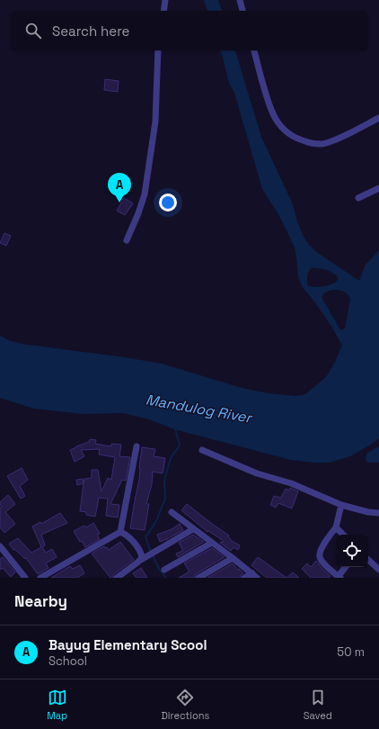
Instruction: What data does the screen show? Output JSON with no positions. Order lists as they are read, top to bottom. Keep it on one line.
{"water":["Mandulog River"],"page":{"search":"Search here","pins":"A","heading":"Nearby","list":[{"mark":"A","name":"Bayug Elementary Scool","note":"School","value":"50 m"}],"nav":["Map","Directions","Saved"]}}
